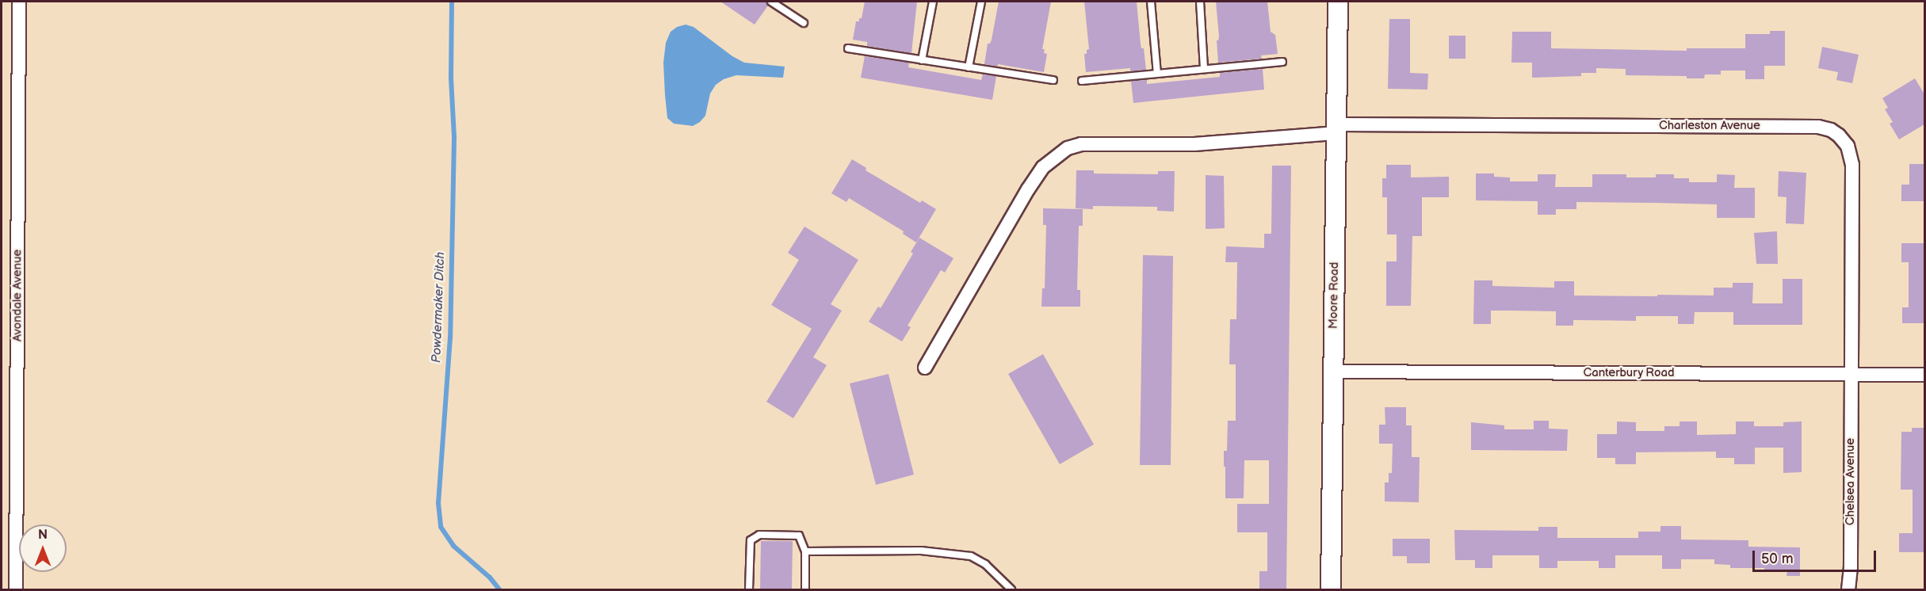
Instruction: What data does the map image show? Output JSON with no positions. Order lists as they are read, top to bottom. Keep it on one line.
{"streets":{"street":["Charleston Avenue","Avondale Avenue","Moore Road","Canterbury Road","Chelsea Avenue"]},"crossings":[["Charleston Avenue","Moore Road"],["Charleston Avenue","Canterbury Road"],["Charleston Avenue","Chelsea Avenue"],["Moore Road","Canterbury Road"],["Canterbury Road","Chelsea Avenue"]],"water":["Powdermaker Ditch"],"scale_bar":"50 m","north":"top"}
